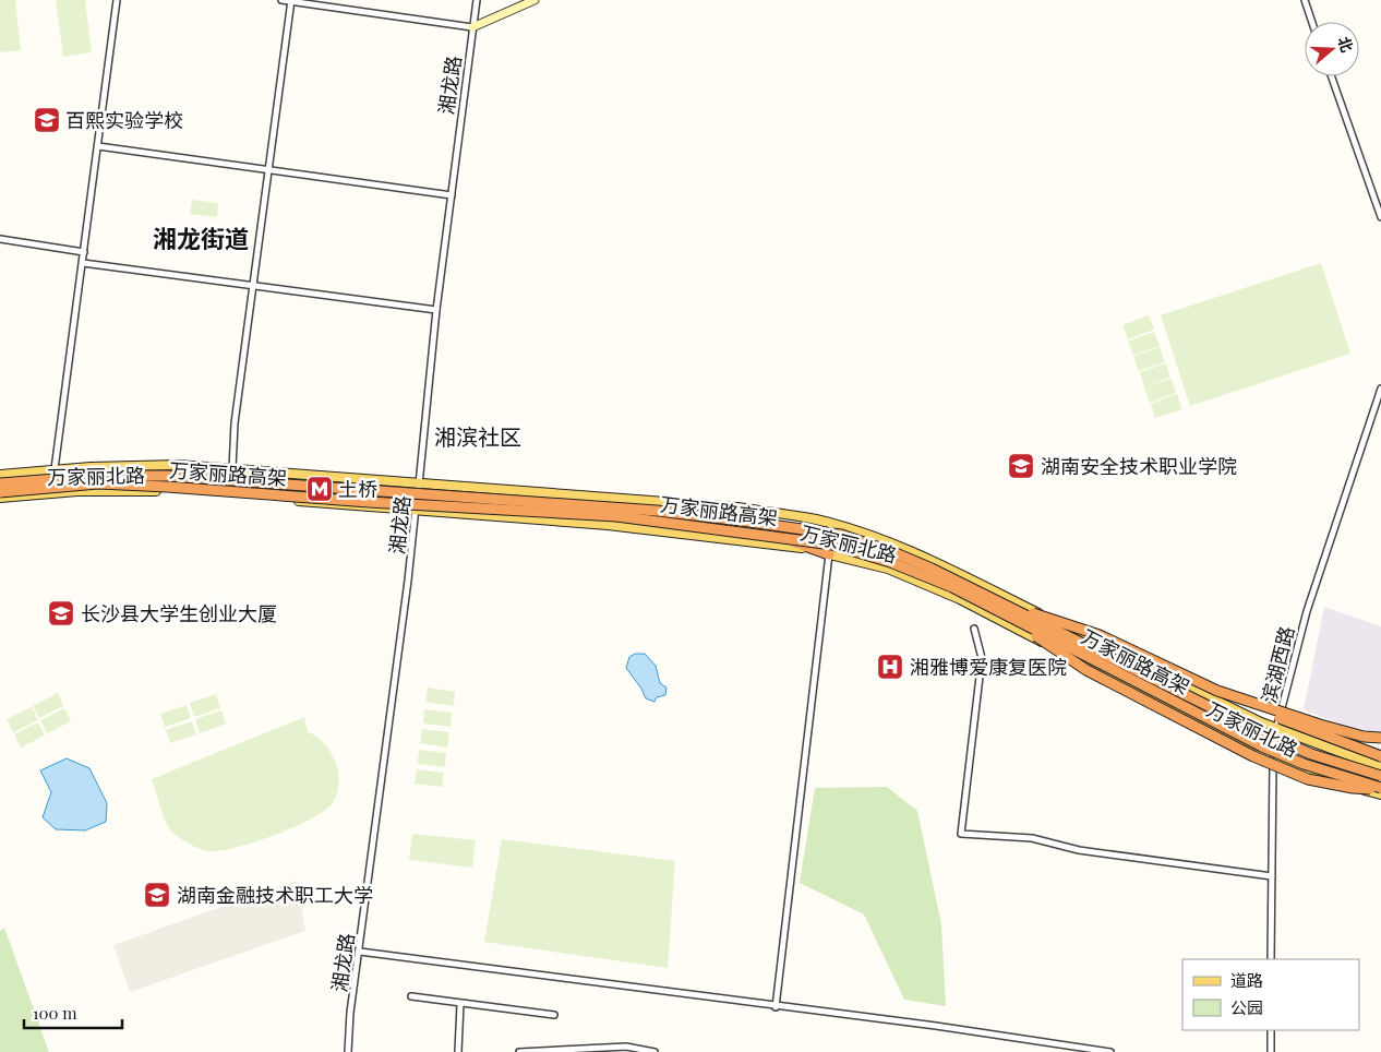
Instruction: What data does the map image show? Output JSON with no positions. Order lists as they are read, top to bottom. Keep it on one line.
{"streets":{"highway":["万家丽路高架"],"main road":["万家丽北路"],"street":["湘龙路","滨湖西路"]},"crossings":[["湘龙路","万家丽北路"],["万家丽北路","滨湖西路"]],"districts":["湘龙街道","湘滨社区"],"places":{"school or university":["百熙实验学校","湖南安全技术职业学院","长沙县大学生创业大厦","湖南金融技术职工大学"],"metro station":["土桥"],"hospital":["湘雅博爱康复医院"]},"legend":["道路","公园"],"scale_bar":"100 m","north":"right"}
